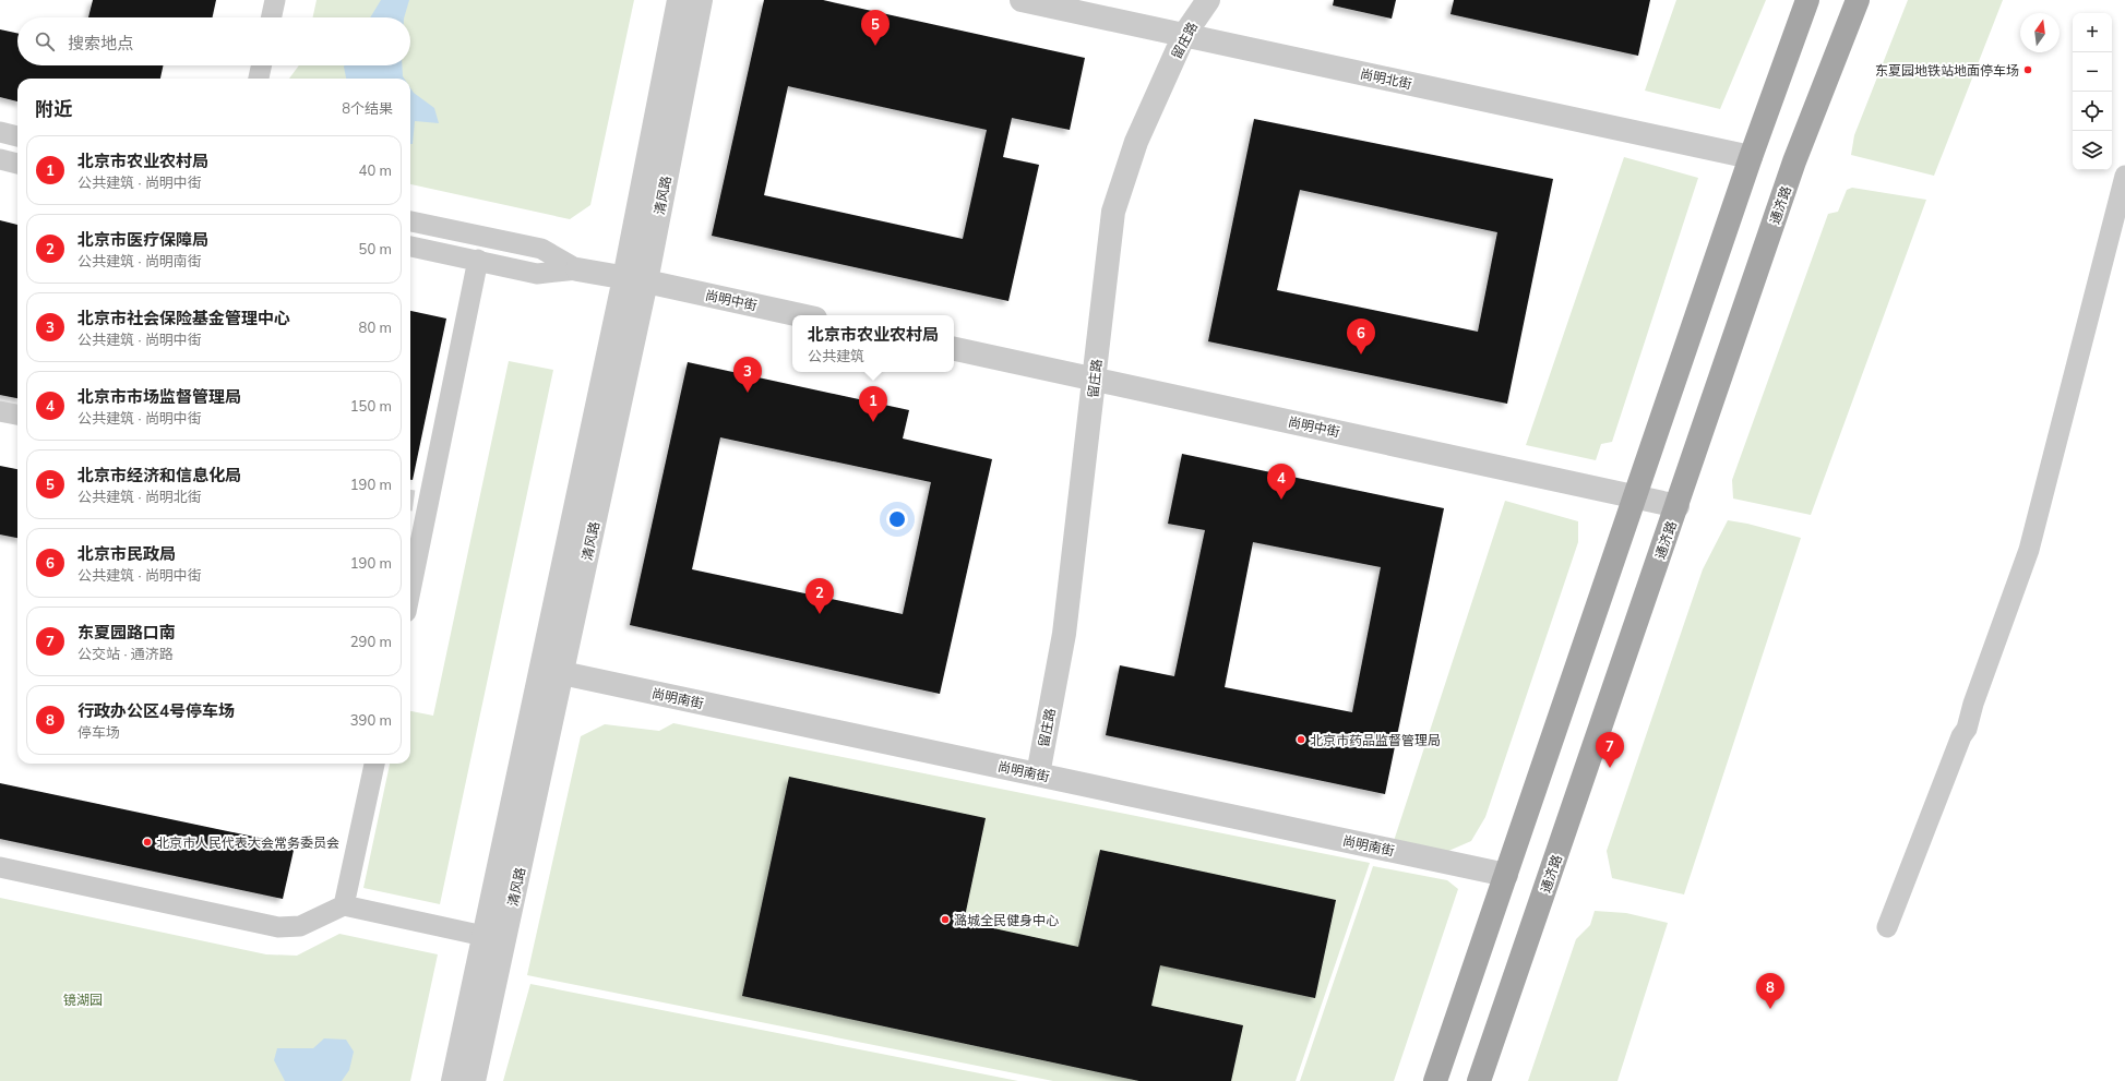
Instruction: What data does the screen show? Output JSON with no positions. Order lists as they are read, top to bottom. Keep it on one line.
{"streets":{"main road":["通济路"],"street":["留庄路","尚明北街","清风路","尚明中街","尚明南街"]},"crossings":[["留庄路","尚明北街"],["留庄路","尚明中街"],["留庄路","尚明南街"],["清风路","尚明中街"],["清风路","尚明南街"],["通济路","尚明中街"]],"parks":["镜湖园"],"places":["东夏园地铁站地面停车场","北京市药品监督管理局","北京市人民代表大会常务委员会","潞城全民健身中心"],"north":"top","page":{"pins":["5","6","3","1","4","2","7","8"],"map_buttons":["+","−"],"search":"搜索地点","heading":["附近","8个结果"],"list":[{"mark":"1","name":"北京市农业农村局","note":"公共建筑 · 尚明中街","value":"40 m"},{"mark":"2","name":"北京市医疗保障局","note":"公共建筑 · 尚明南街","value":"50 m"},{"mark":"3","name":"北京市社会保险基金管理中心","note":"公共建筑 · 尚明中街","value":"80 m"},{"mark":"4","name":"北京市市场监督管理局","note":"公共建筑 · 尚明中街","value":"150 m"},{"mark":"5","name":"北京市经济和信息化局","note":"公共建筑 · 尚明北街","value":"190 m"},{"mark":"6","name":"北京市民政局","note":"公共建筑 · 尚明中街","value":"190 m"},{"mark":"7","name":"东夏园路口南","note":"公交站 · 通济路","value":"290 m"},{"mark":"8","name":"行政办公区4号停车场","note":"停车场","value":"390 m"}],"popup":["北京市农业农村局","公共建筑"]}}
